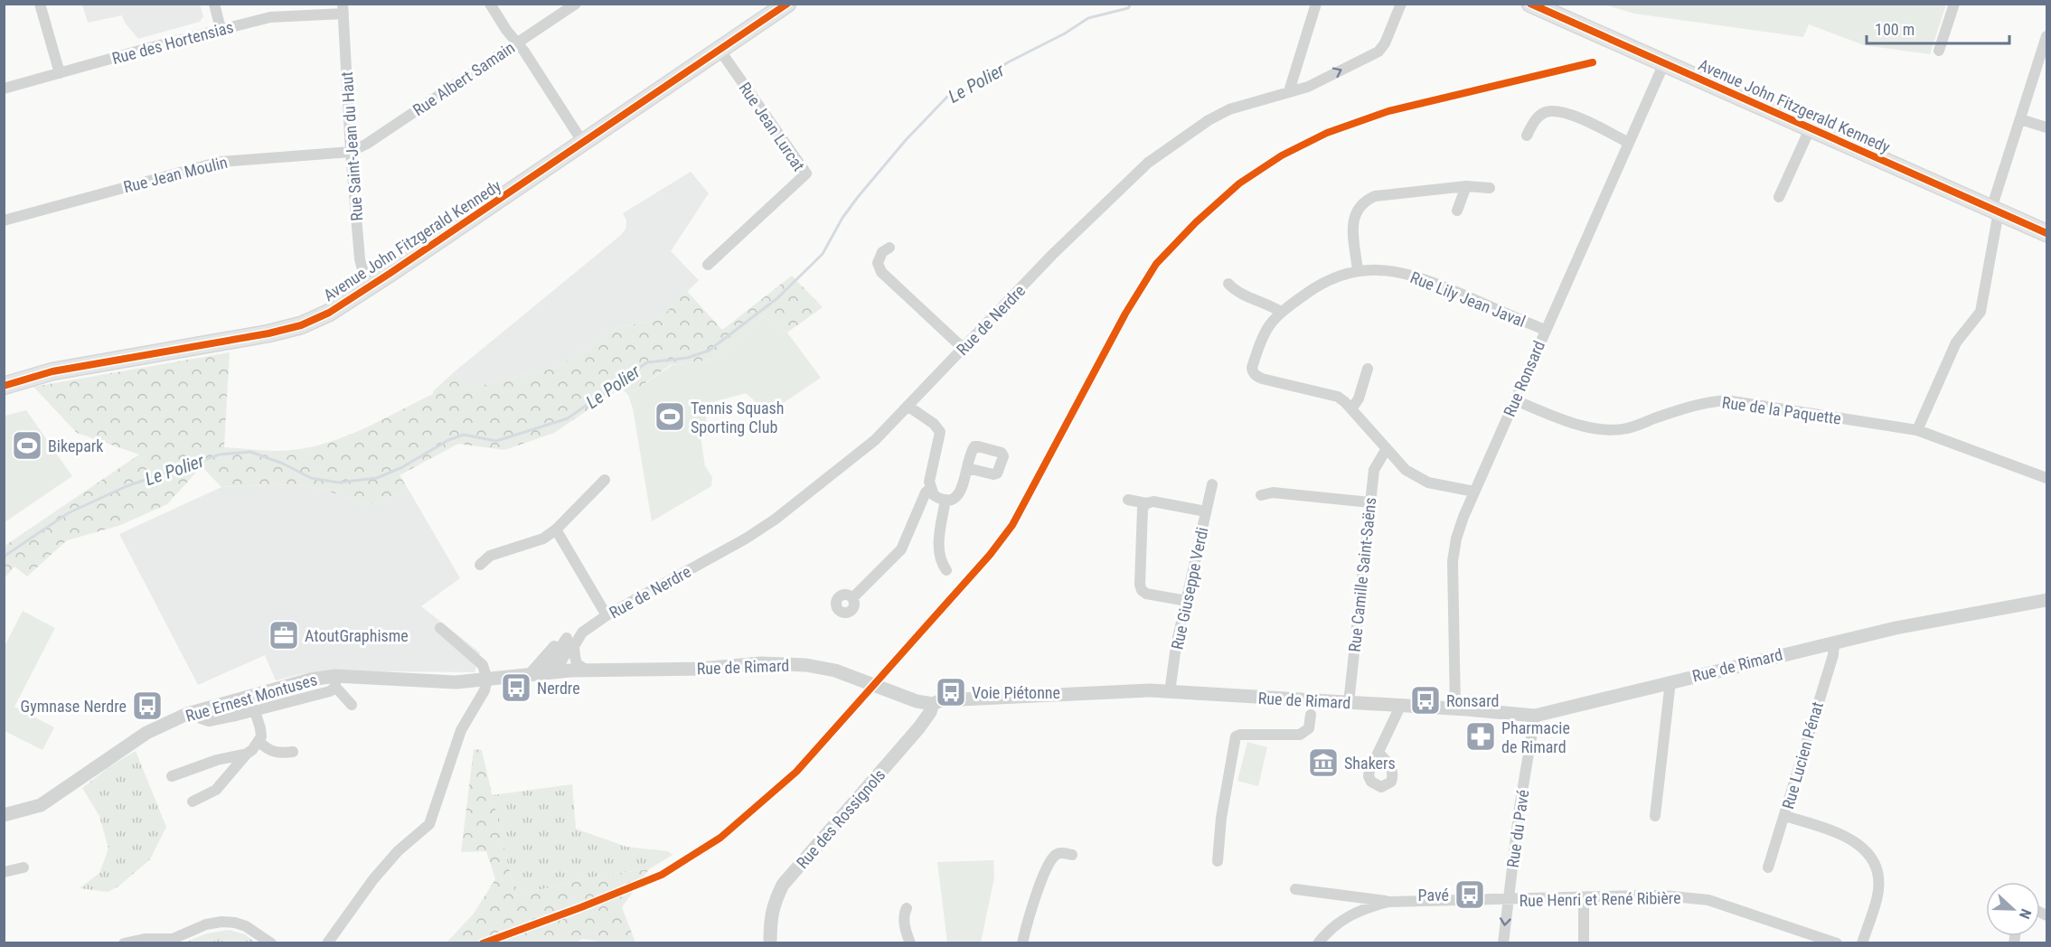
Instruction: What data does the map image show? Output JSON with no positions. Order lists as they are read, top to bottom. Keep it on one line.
{"streets":{"main road":["Avenue John Fitzgerald Kennedy"],"street":["Rue des Hortensias","Rue Albert Samain","Rue Jean Lurcat","Rue Saint-Jean du Haut","Rue Jean Moulin","Rue Lily Jean Javal","Rue de Nerdre","Rue Ronsard","Rue de la Paquette","Rue Camille Saint-Saëns","Rue Giuseppe Verdi","Rue de Rimard","Rue Ernest Montuses","Rue Lucien Pénat","Rue des Rossignols","Rue du Pavé","Rue Henri et René Ribière"]},"crossings":[["Rue des Hortensias","Rue Saint-Jean du Haut"],["Rue Albert Samain","Rue Saint-Jean du Haut"],["Rue Albert Samain","Rue Jean Moulin"],["Avenue John Fitzgerald Kennedy","Rue Jean Lurcat"],["Avenue John Fitzgerald Kennedy","Rue Saint-Jean du Haut"],["Avenue John Fitzgerald Kennedy","Rue Ronsard"],["Rue Saint-Jean du Haut","Rue Jean Moulin"],["Rue Lily Jean Javal","Rue Ronsard"],["Rue de Nerdre","Rue de Rimard"],["Rue de Nerdre","Rue Ernest Montuses"],["Rue Ronsard","Rue de la Paquette"],["Rue Ronsard","Rue de Rimard"],["Rue Camille Saint-Saëns","Rue de Rimard"],["Rue Giuseppe Verdi","Rue de Rimard"],["Rue de Rimard","Rue Ernest Montuses"],["Rue de Rimard","Rue Lucien Pénat"],["Rue de Rimard","Rue des Rossignols"],["Rue de Rimard","Rue du Pavé"],["Rue du Pavé","Rue Henri et René Ribière"]],"water":["Le Polier"],"places":{"sports":["Tennis Squash Sporting Club","Bikepark"],"office":["AtoutGraphisme"],"bus stop":["Nerdre","Voie Piétonne","Ronsard","Gymnase Nerdre","Pavé"],"pharmacy":["Pharmacie de Rimard"],"museum":["Shakers"]},"scale_bar":"100 m","north":"right"}
